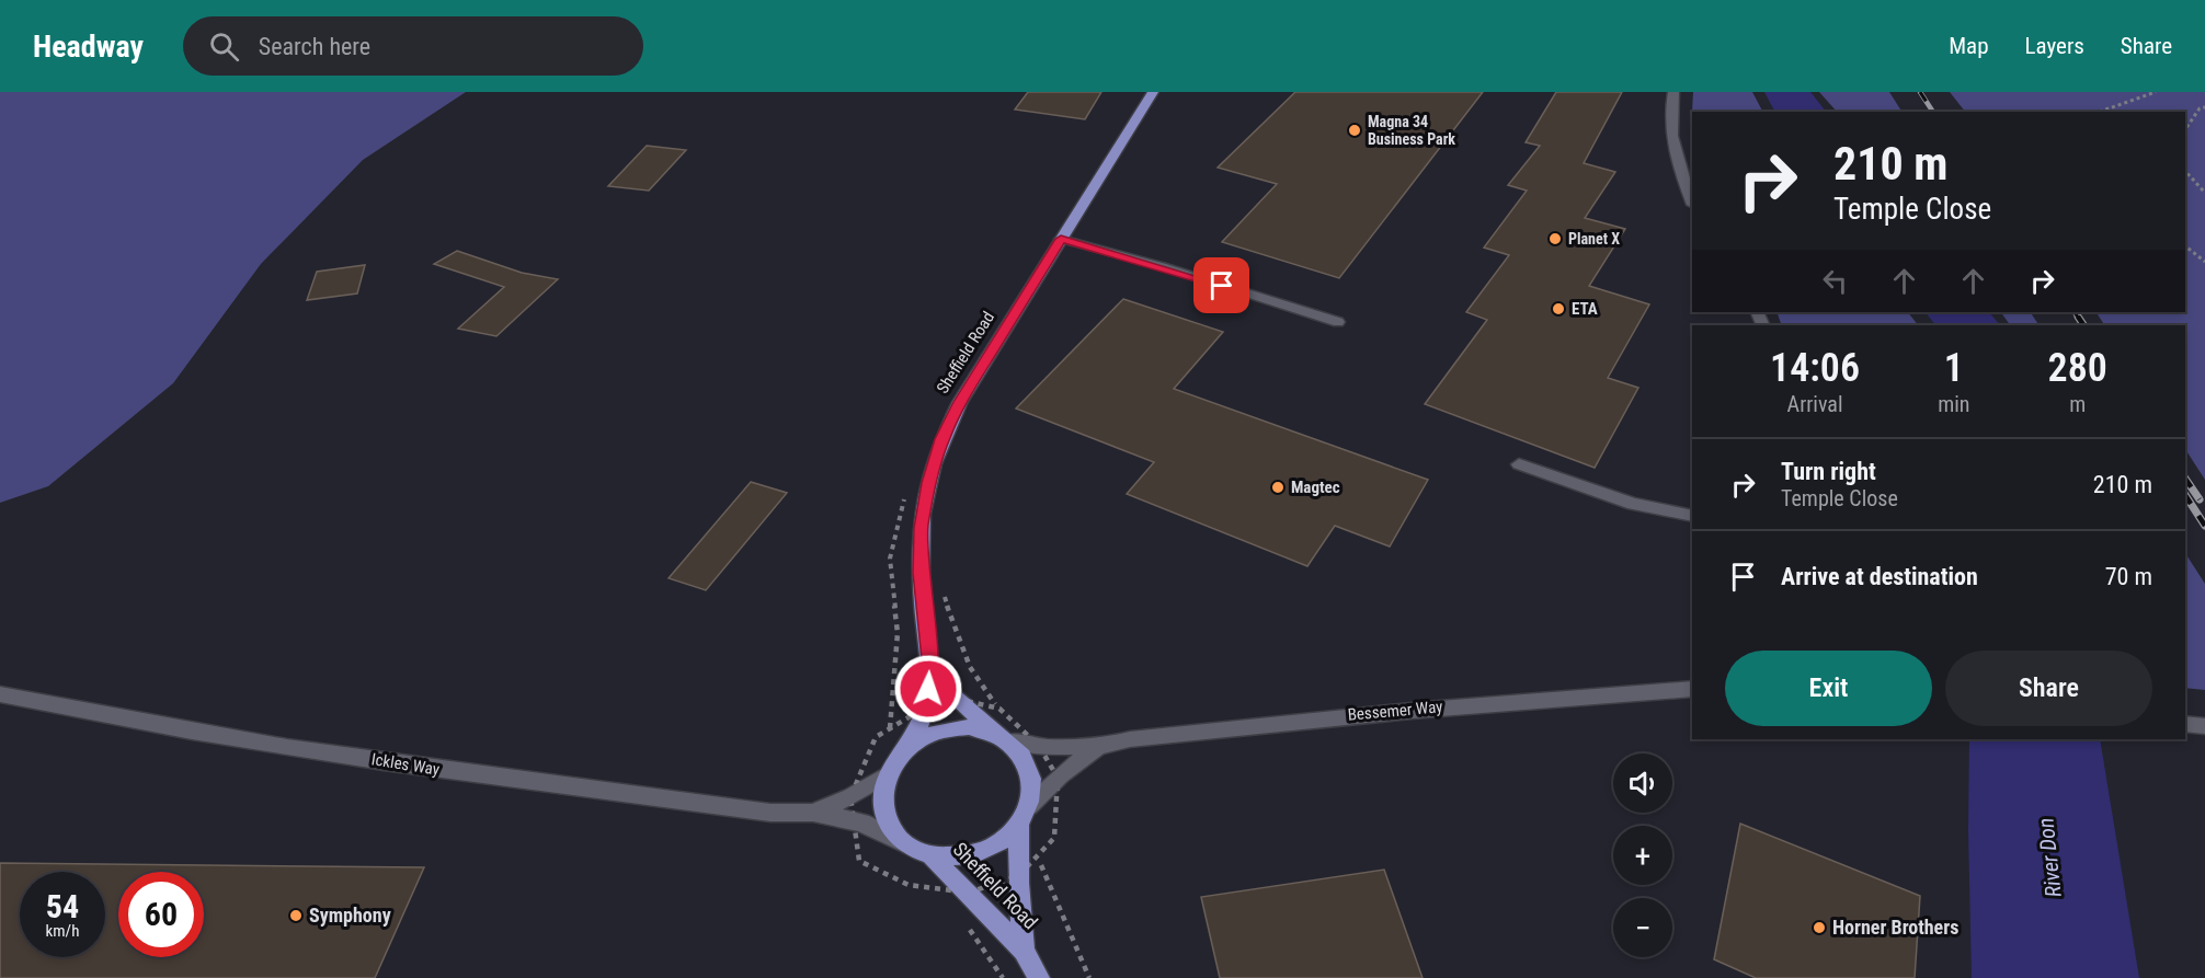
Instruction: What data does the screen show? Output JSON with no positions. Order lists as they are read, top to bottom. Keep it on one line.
{"streets":{"main road":["Sheffield Road"],"street":["Bessemer Way","Ickles Way"]},"crossings":[["Sheffield Road","Bessemer Way"],["Sheffield Road","Ickles Way"],["Bessemer Way","Ickles Way"]],"water":["River Don"],"places":["Magna 34 Business Park","Planet X","ETA","Magtec","Symphony","Horner Brothers"],"page":{"header":"Headway","search":"Search here","nav":["Map","Layers","Share"],"turn":["210 m","Temple Close"],"eta":["14:06","Arrival","1","min","280","m"],"list":[{"name":"Turn right","note":"Temple Close","value":"210 m"},{"name":"Arrive at destination","value":"70 m"}],"buttons":["Exit","Share"],"map_buttons":["+","−"],"speed":"54 km/h","limit":"60"}}
